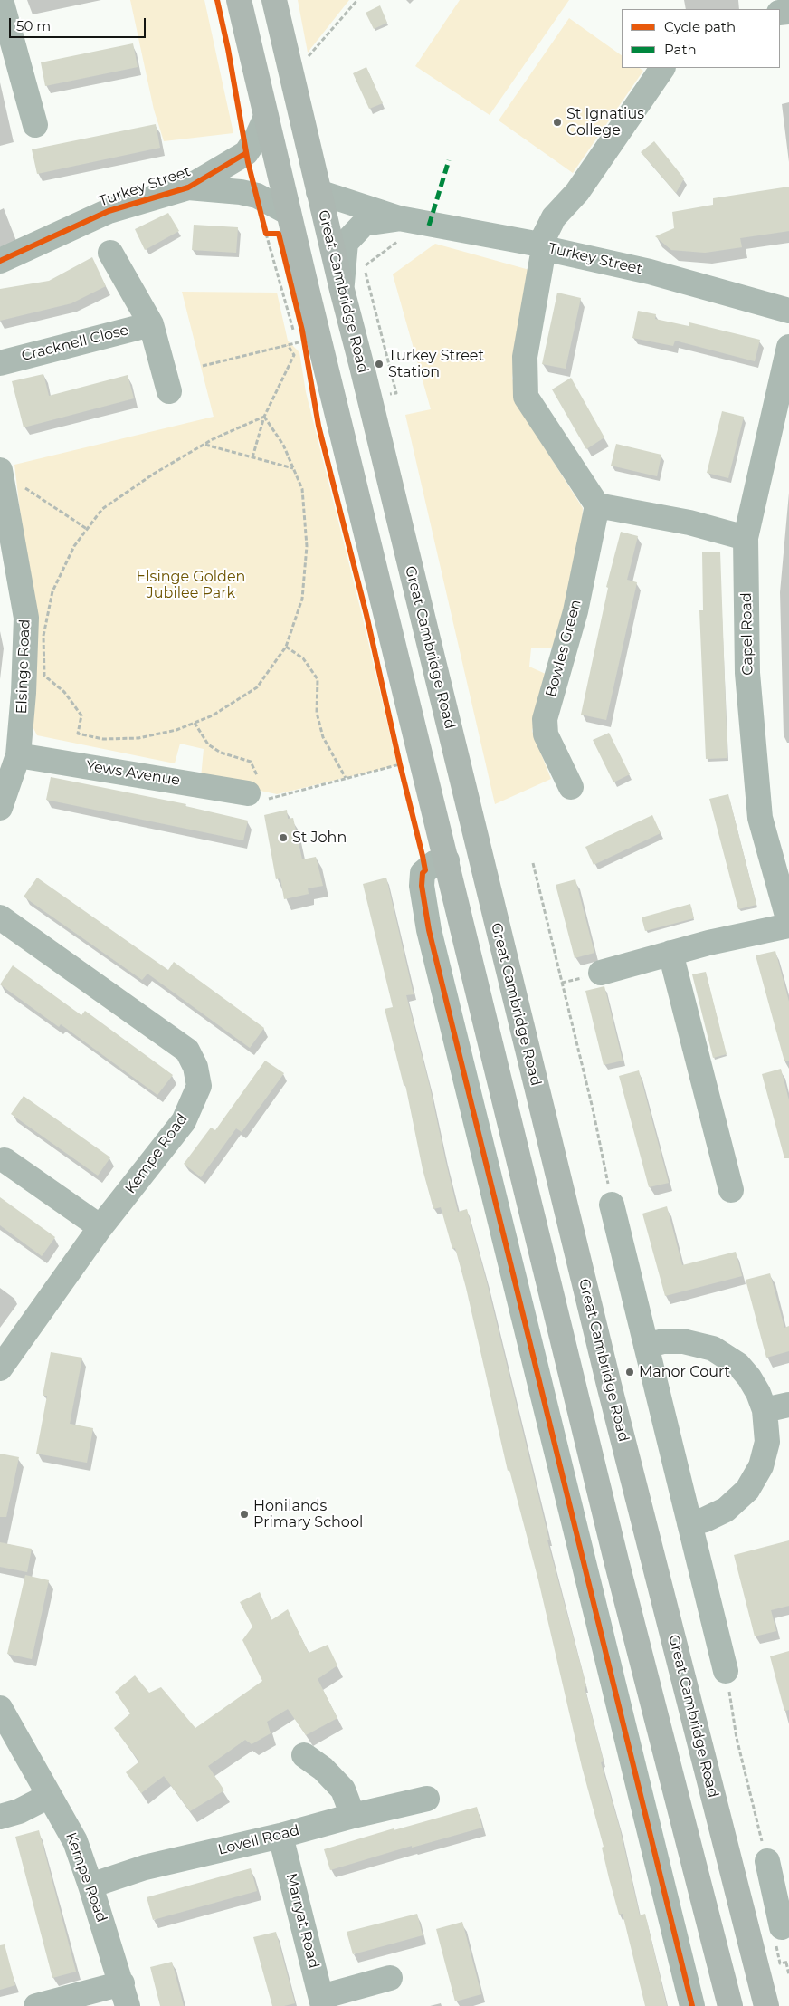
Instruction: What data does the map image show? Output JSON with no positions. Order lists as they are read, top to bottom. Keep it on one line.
{"streets":{"highway":["Great Cambridge Road"],"street":["Turkey Street","Cracknell Close","Capel Road","Bowles Green","Elsinge Road","Yews Avenue","Kempe Road","Lovell Road","Marryat Road"]},"crossings":[["Turkey Street","Great Cambridge Road"],["Elsinge Road","Yews Avenue"],["Kempe Road","Lovell Road"],["Lovell Road","Marryat Road"]],"parks":["Elsinge Golden Jubilee Park"],"places":["St Ignatius College","Turkey Street Station","St John","Manor Court","Honilands Primary School"],"legend":["Cycle path","Path"],"scale_bar":"50 m"}
